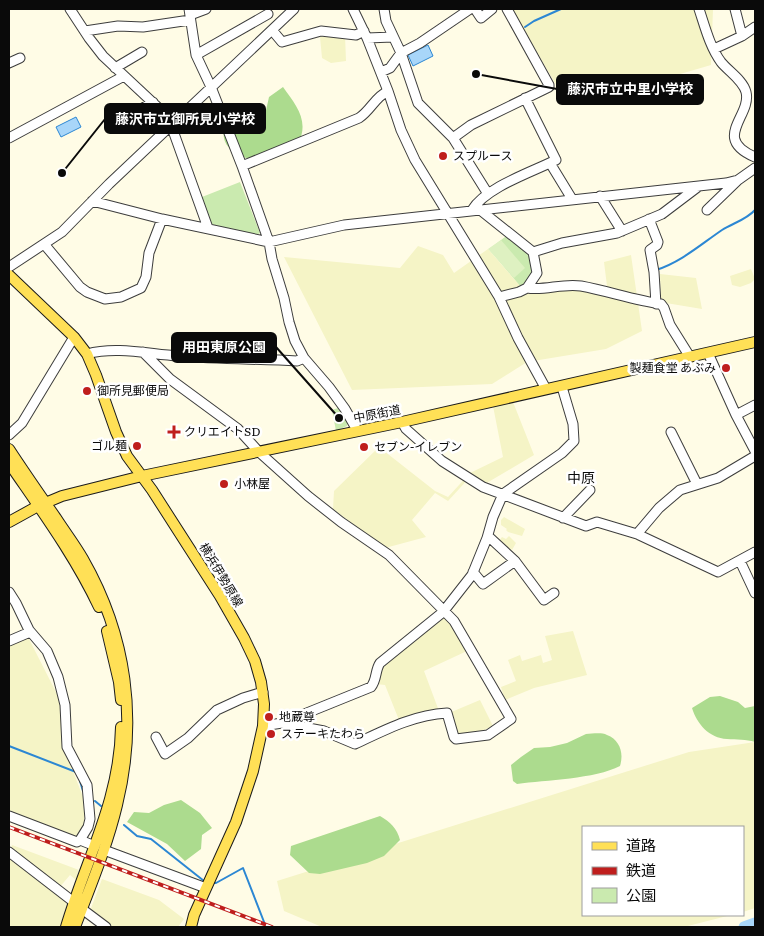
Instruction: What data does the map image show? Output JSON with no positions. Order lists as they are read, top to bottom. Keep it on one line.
{"streets":{"main road":["中原街道","横浜伊勢原線"]},"crossings":[["中原街道","横浜伊勢原線"]],"districts":["中原"],"places":{"other":["藤沢市立中里小学校","スプルース","藤沢市立御所見小学校","製麺食堂 あぶみ","御所見郵便局","用田東原公園","ゴル麺","セブン-イレブン","小林屋","地蔵尊","ステーキたわら"],"health":["クリエイトSD"]},"legend":["道路","鉄道","公園"]}
